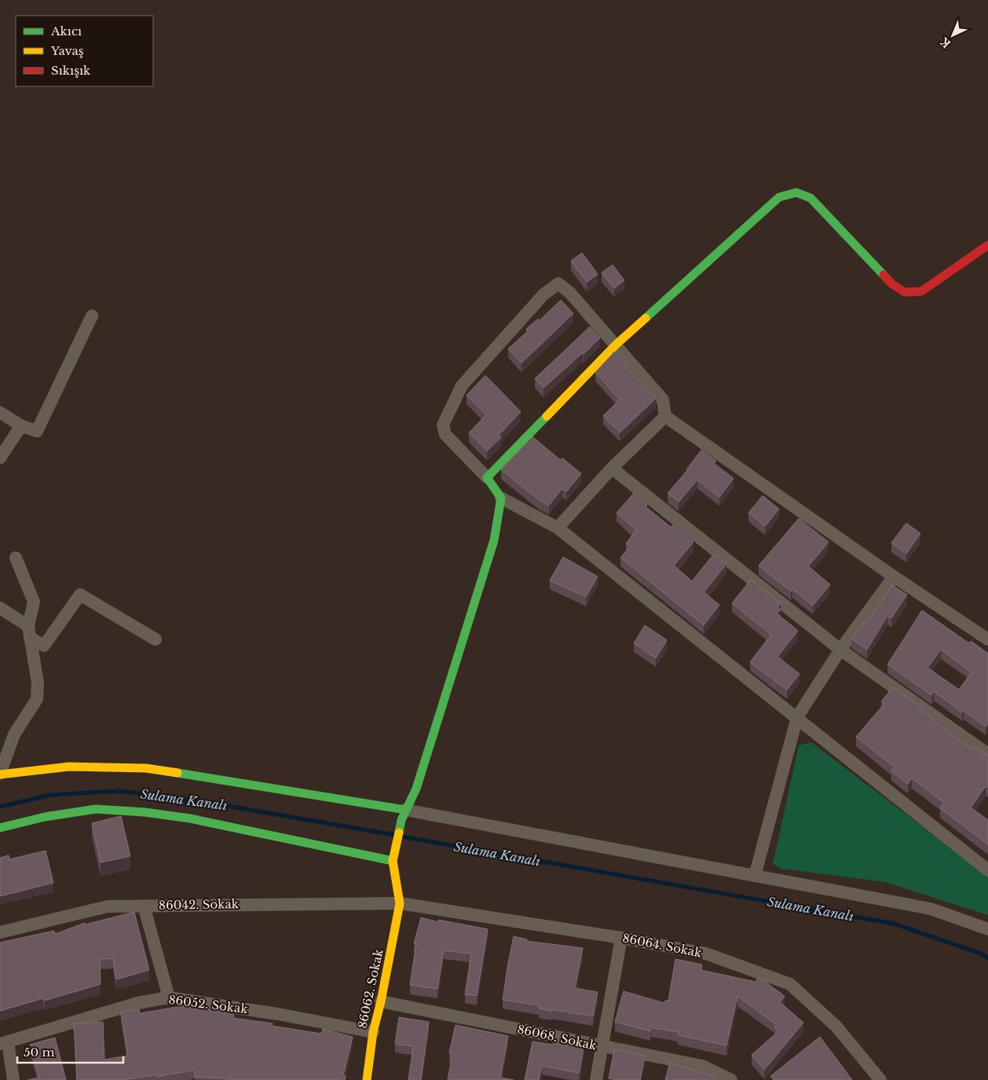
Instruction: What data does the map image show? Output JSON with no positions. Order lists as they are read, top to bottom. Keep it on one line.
{"streets":{"main road":["86062. Sokak"],"street":["86042. Sokak","86064. Sokak","86052. Sokak","86068. Sokak"]},"crossings":[["86042. Sokak","86064. Sokak"],["86042. Sokak","86062. Sokak"],["86064. Sokak","86062. Sokak"],["86062. Sokak","86052. Sokak"],["86062. Sokak","86068. Sokak"]],"water":["Sulama Kanalı"],"legend":["Akıcı","Yavaş","Sıkışık"],"scale_bar":"50 m","north":"bottom left"}
